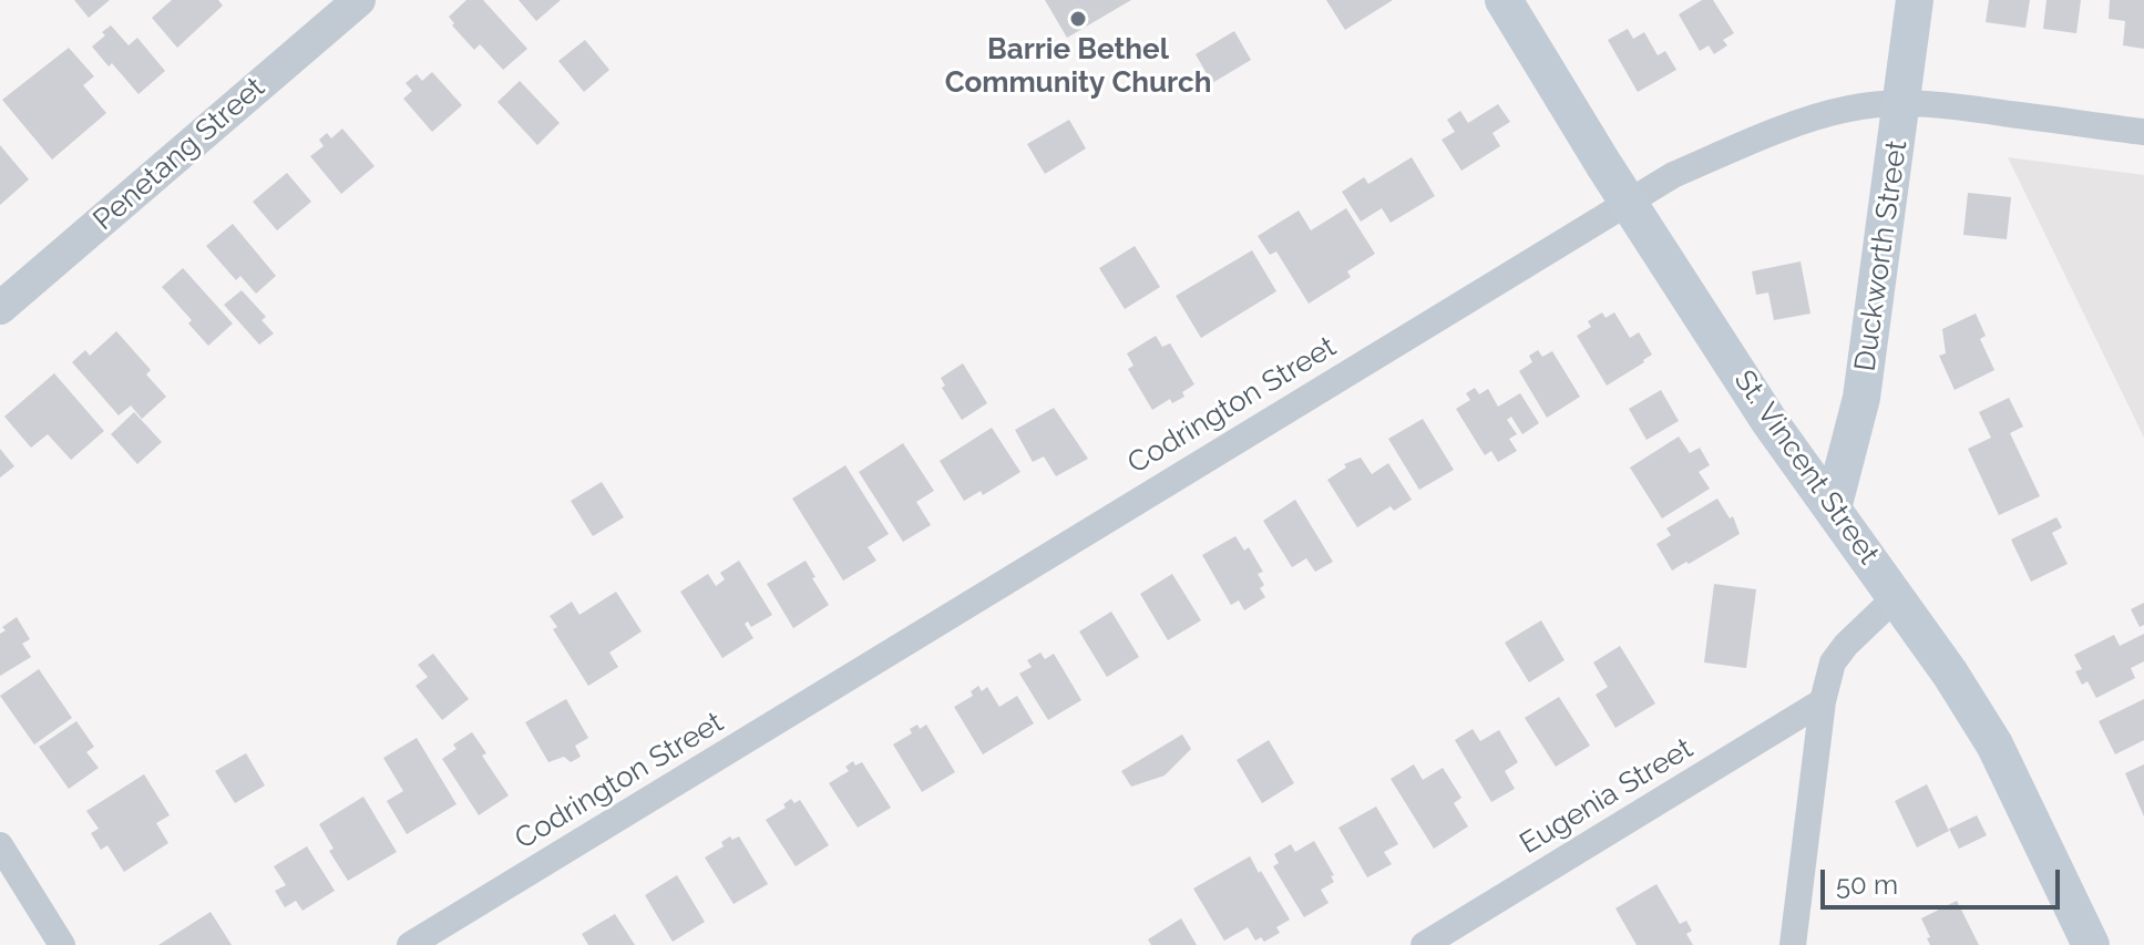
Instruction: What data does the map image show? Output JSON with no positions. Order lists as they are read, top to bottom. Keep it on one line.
{"streets":{"main road":["Duckworth Street","St. Vincent Street"],"street":["Penetang Street","Codrington Street","Eugenia Street"]},"crossings":[["Duckworth Street","Codrington Street"],["Duckworth Street","St. Vincent Street"],["Codrington Street","St. Vincent Street"]],"places":["Barrie Bethel Community Church"],"scale_bar":"50 m"}
